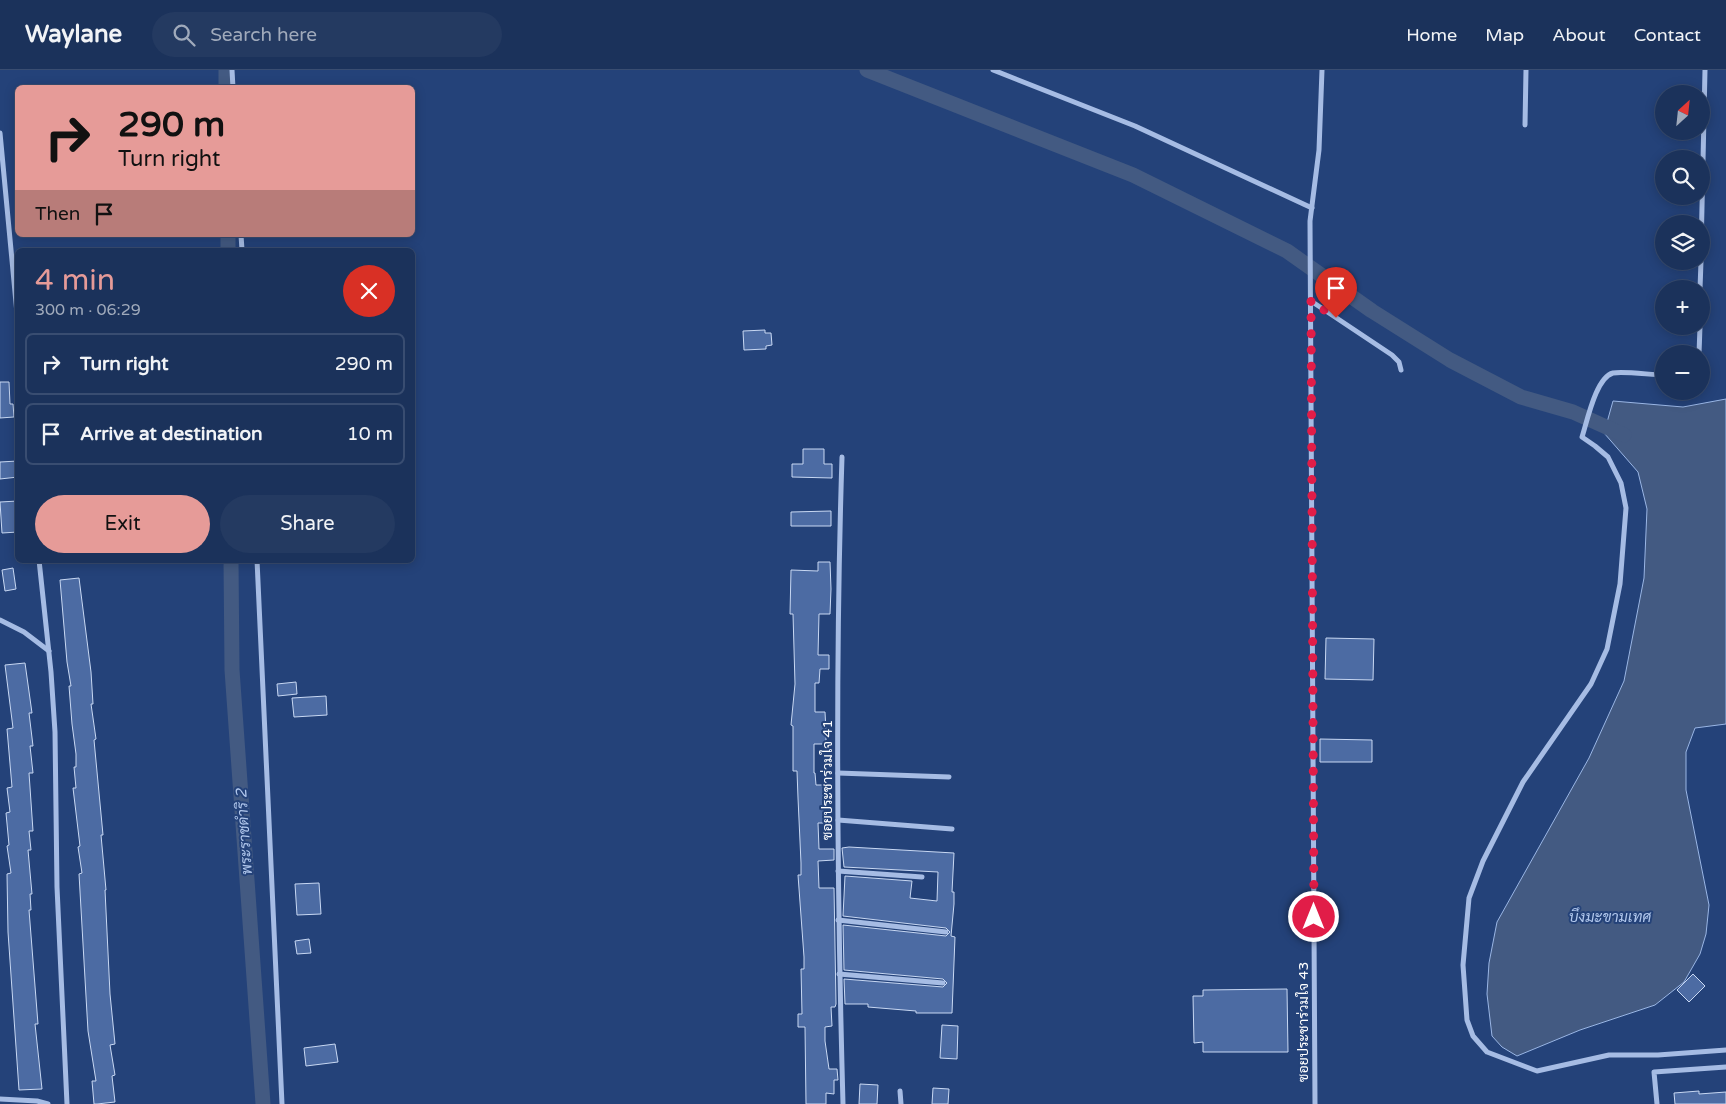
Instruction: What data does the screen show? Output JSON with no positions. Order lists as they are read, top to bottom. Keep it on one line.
{"streets":{"street":["ซอยประชาร่วมใจ 41","ซอยประชาร่วมใจ 43"]},"water":["พระราชดำริ 2","บึงมะขามเทศ"],"north":"top right","page":{"header":"Waylane","search":"Search here","nav":["Home","Map","About","Contact"],"map_buttons":["+","−"],"turn":["290 m","Turn right"],"then":"Then","heading":["4 min","300 m · 06:29"],"list":[{"name":"Turn right","value":"290 m"},{"name":"Arrive at destination","value":"10 m"}],"buttons":["Exit","Share"]}}
